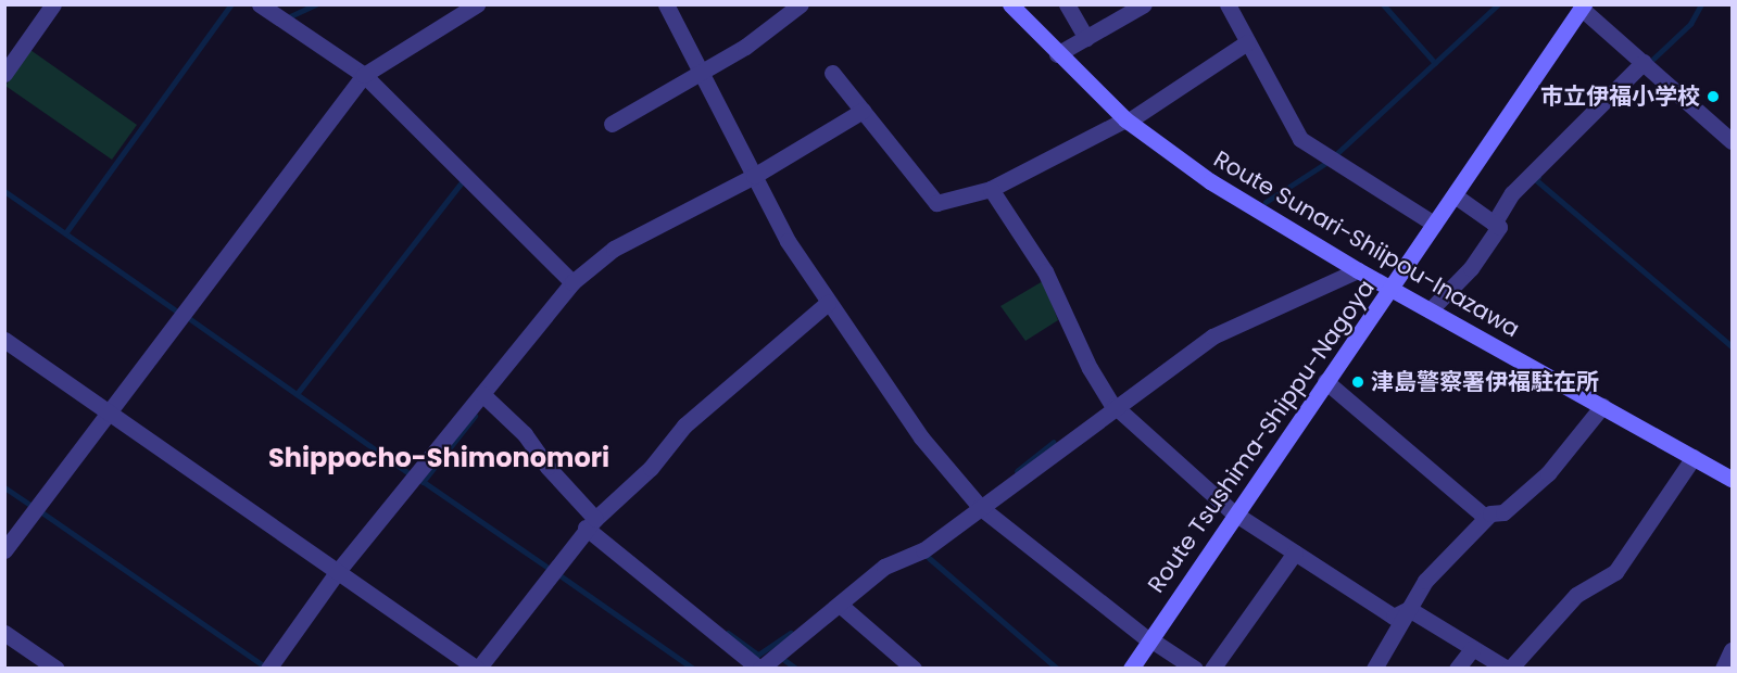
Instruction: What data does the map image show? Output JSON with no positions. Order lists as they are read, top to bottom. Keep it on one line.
{"streets":{"main road":["Route Sunari-Shiipou-Inazawa","Route Tsushima-Shippu-Nagoya"]},"crossings":[["Route Sunari-Shiipou-Inazawa","Route Tsushima-Shippu-Nagoya"]],"districts":["Shippocho-Shimonomori"],"places":["市立伊福小学校","津島警察署伊福駐在所"]}
